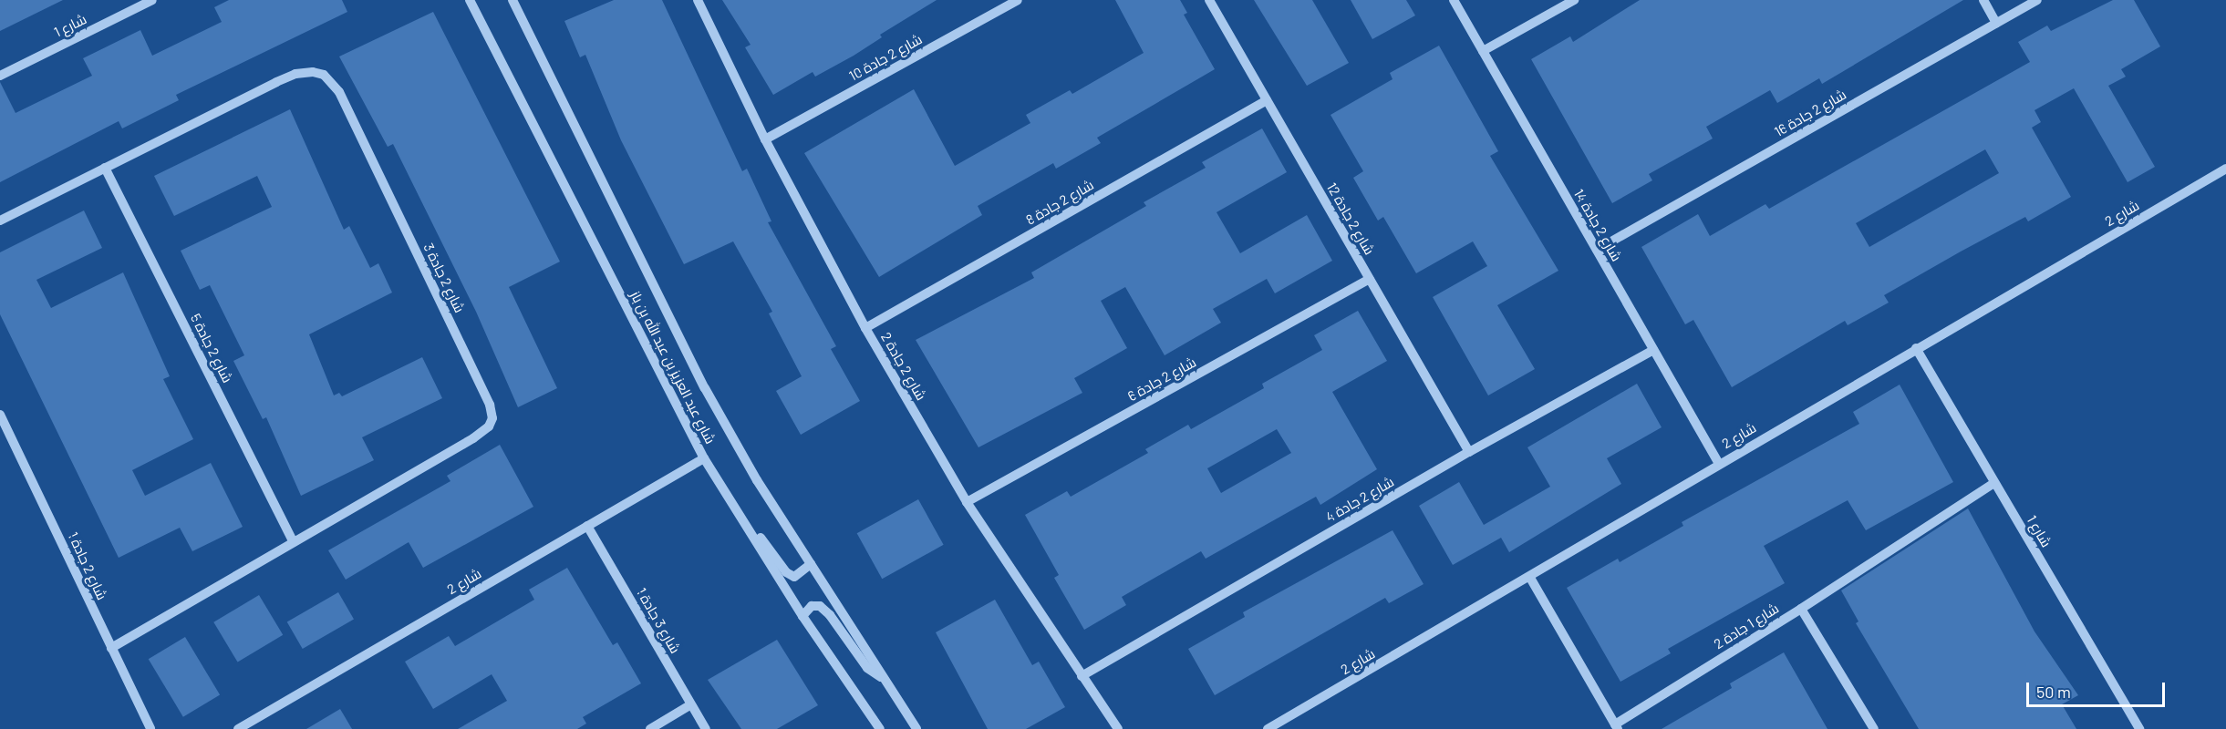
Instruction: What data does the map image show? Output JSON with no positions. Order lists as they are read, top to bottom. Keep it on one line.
{"streets":{"street":["شارع 1","شارع 2 جادة 10","شارع 2 جادة 16","شارع 2 جادة 8","شارع 2","شارع 2 جادة 12","شارع 2 جادة 14","شارع 2 جادة 3","شارع 2 جادة 5","شارع 2 جادة 2","شارع عبد العزيز بن عبد الله بن باز","شارع 2 جادة 6","شارع 2 جادة 4","شارع 2 جادة 1","شارع 3 جادة 1","شارع 1 جادة 2"]},"crossings":[["شارع 1","شارع 2"],["شارع 2 جادة 10","شارع 2 جادة 2"],["شارع 2 جادة 16","شارع 2 جادة 14"],["شارع 2 جادة 8","شارع 2 جادة 12"],["شارع 2 جادة 8","شارع 2 جادة 2"],["شارع 2","شارع 2 جادة 14"],["شارع 2","شارع عبد العزيز بن عبد الله بن باز"],["شارع 2","شارع 3 جادة 1"],["شارع 2","شارع 1 جادة 2"],["شارع 2 جادة 12","شارع 2 جادة 6"],["شارع 2 جادة 12","شارع 2 جادة 4"],["شارع 2 جادة 14","شارع 2 جادة 4"],["شارع 2 جادة 3","شارع 2 جادة 5"],["شارع 2 جادة 3","شارع 2 جادة 1"],["شارع 2 جادة 2","شارع 2 جادة 6"],["شارع 2 جادة 2","شارع 2 جادة 4"]],"scale_bar":"50 m"}
